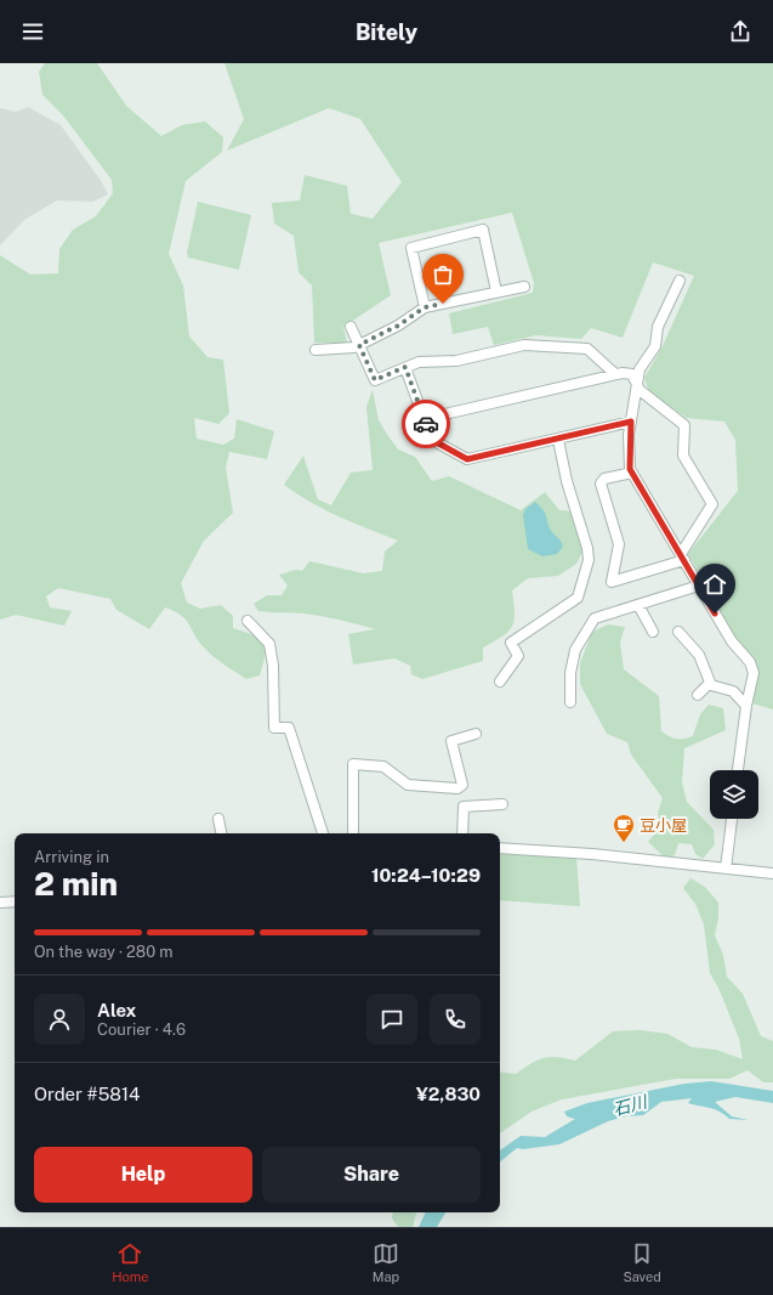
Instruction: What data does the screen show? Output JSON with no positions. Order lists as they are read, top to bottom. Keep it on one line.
{"water":["石川"],"places":{"cafe":["豆小屋"]},"page":{"header":"Bitely","heading":["2 min","Arriving in","10:24–10:29"],"panel":["Alex","Courier · 4.6","Order #5814","¥2,830"],"bar":"On the way · 280 m","buttons":["Help","Share"],"tabs":["Home","Map","Saved"]}}
